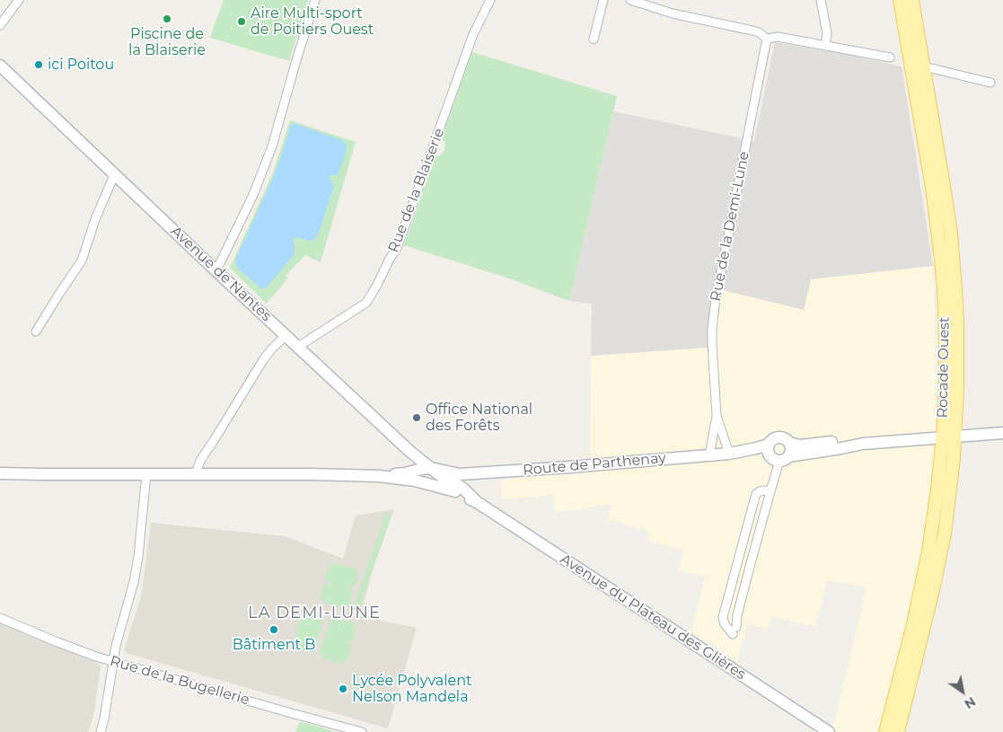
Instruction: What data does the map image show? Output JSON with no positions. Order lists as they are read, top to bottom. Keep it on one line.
{"streets":{"main road":["Avenue de Nantes","Rocade Ouest","Route de Parthenay","Avenue du Plateau des Glières"],"street":["Rue de la Blaiserie","Rue de la Demi-Lune","Rue de la Bugellerie"]},"crossings":[["Rue de la Blaiserie","Avenue de Nantes"],["Rue de la Demi-Lune","Route de Parthenay"],["Avenue de Nantes","Route de Parthenay"],["Avenue de Nantes","Avenue du Plateau des Glières"],["Rocade Ouest","Route de Parthenay"],["Route de Parthenay","Avenue du Plateau des Glières"]],"districts":["LA DEMI-LUNE"],"places":["Piscine de la Blaiserie","Aire Multi-sport de Poitiers Ouest","ici Poitou","Office National des Forêts","Bâtiment B","Lycée Polyvalent Nelson Mandela"],"north":"bottom right"}
